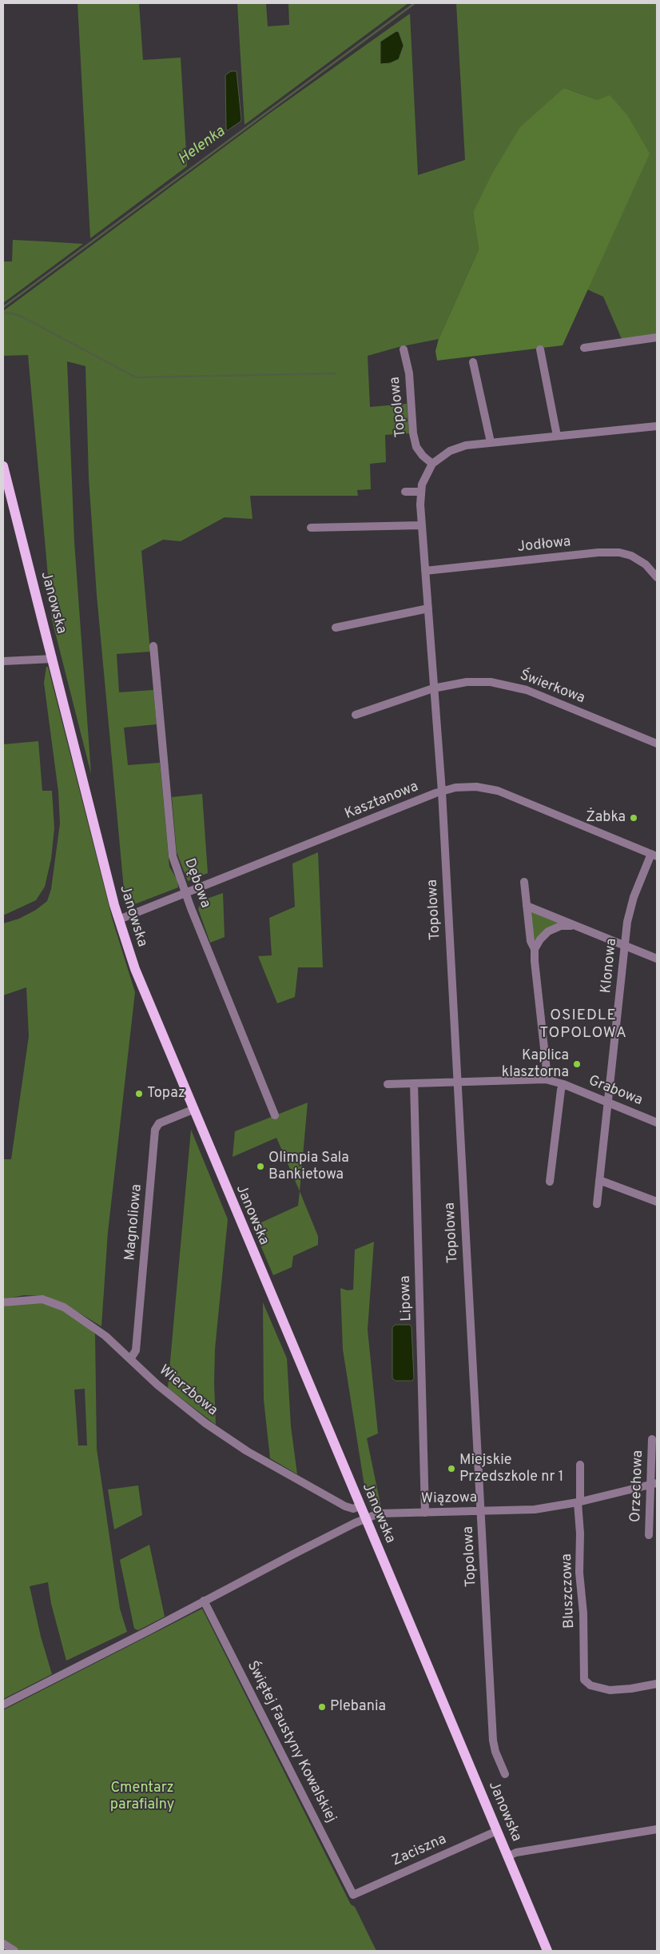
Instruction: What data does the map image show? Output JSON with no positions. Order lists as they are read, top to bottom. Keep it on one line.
{"streets":{"main road":["Janowska"],"street":["Topolowa","Jodłowa","Świerkowa","Kasztanowa","Dębowa","Klonowa","Grabowa","Magnoliowa","Lipowa","Wierzbowa","Orzechowa","Wiązowa","Bluszczowa","Świętej Faustyny Kowalskiej","Zaciszna"]},"crossings":[["Topolowa","Jodłowa"],["Topolowa","Świerkowa"],["Topolowa","Kasztanowa"],["Topolowa","Grabowa"],["Topolowa","Wiązowa"],["Janowska","Kasztanowa"],["Janowska","Magnoliowa"],["Janowska","Wierzbowa"],["Janowska","Wiązowa"],["Janowska","Zaciszna"],["Kasztanowa","Dębowa"],["Kasztanowa","Klonowa"],["Klonowa","Grabowa"],["Grabowa","Lipowa"],["Magnoliowa","Wierzbowa"],["Lipowa","Wiązowa"],["Orzechowa","Wiązowa"],["Wiązowa","Bluszczowa"],["Świętej Faustyny Kowalskiej","Zaciszna"]],"districts":["OSIEDLE TOPOLOWA"],"water":["Helenka"],"parks":["Cmentarz parafialny"],"places":["Żabka","Kaplica klasztorna","Topaz","Olimpia Sala Bankietowa","Miejskie Przedszkole nr 1","Plebania"]}
